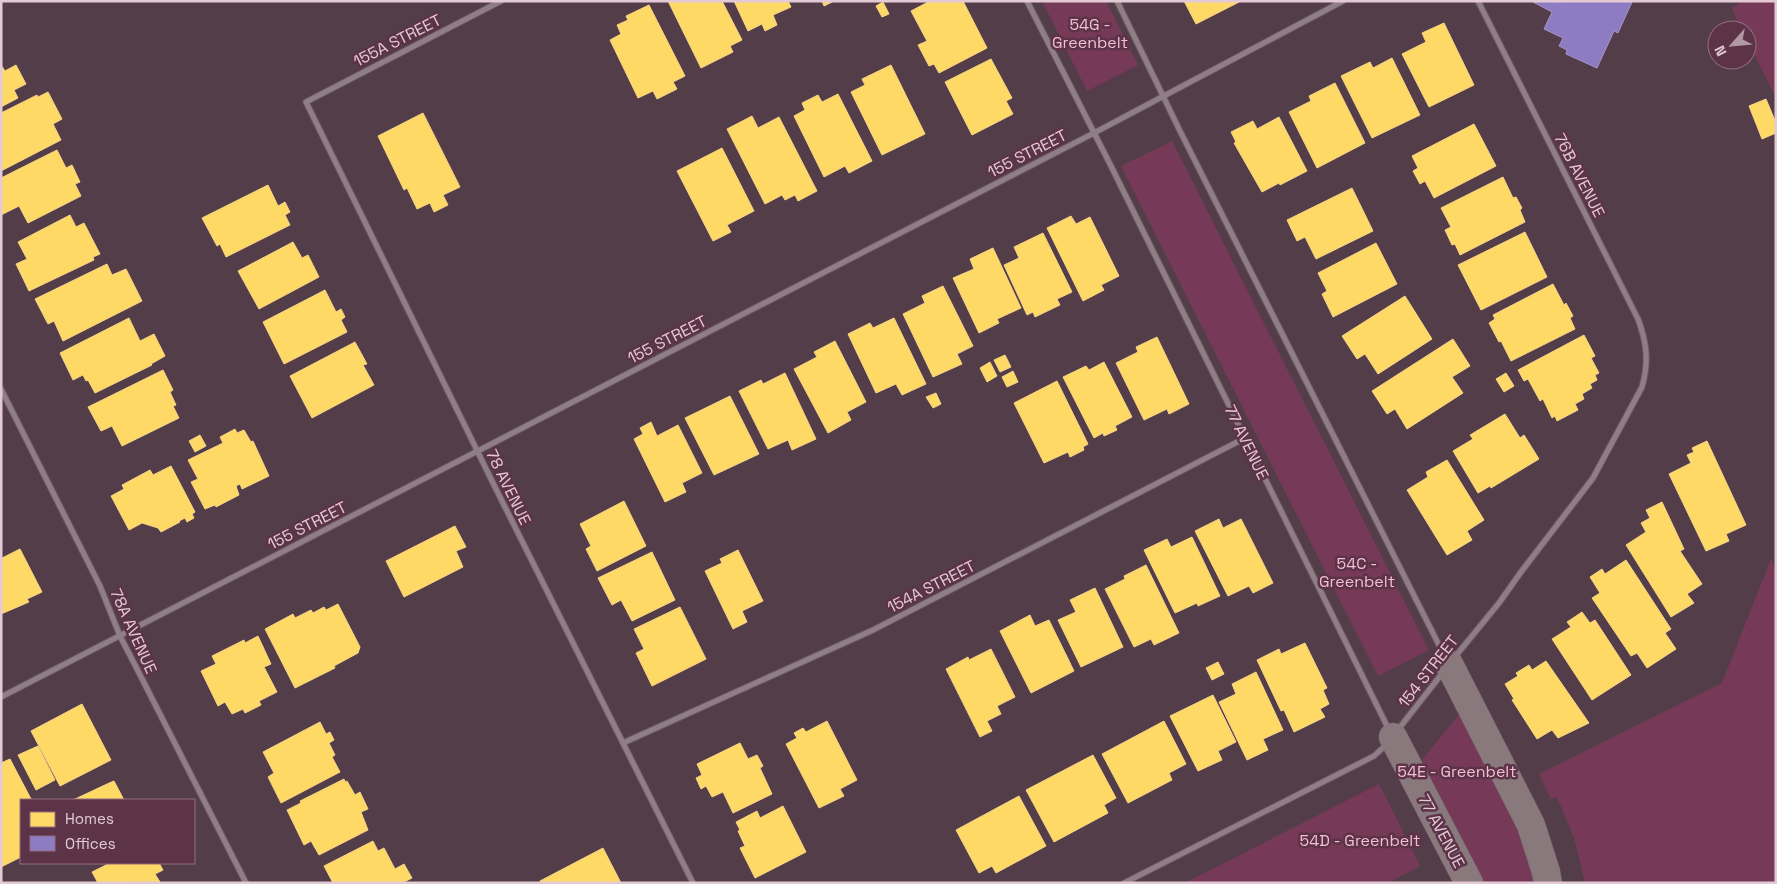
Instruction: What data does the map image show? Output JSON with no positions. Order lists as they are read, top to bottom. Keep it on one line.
{"streets":{"street":["155A STREET","155 STREET","76B AVENUE","77 AVENUE","78 AVENUE","154A STREET","78A AVENUE","154 STREET"]},"crossings":[["155A STREET","78 AVENUE"],["155 STREET","77 AVENUE"],["155 STREET","78 AVENUE"],["155 STREET","78A AVENUE"],["76B AVENUE","154 STREET"],["77 AVENUE","154A STREET"],["77 AVENUE","154 STREET"],["78 AVENUE","154A STREET"]],"parks":["54G - Greenbelt","54C - Greenbelt","54E - Greenbelt","54D - Greenbelt"],"legend":["Homes","Offices"],"north":"bottom left"}
